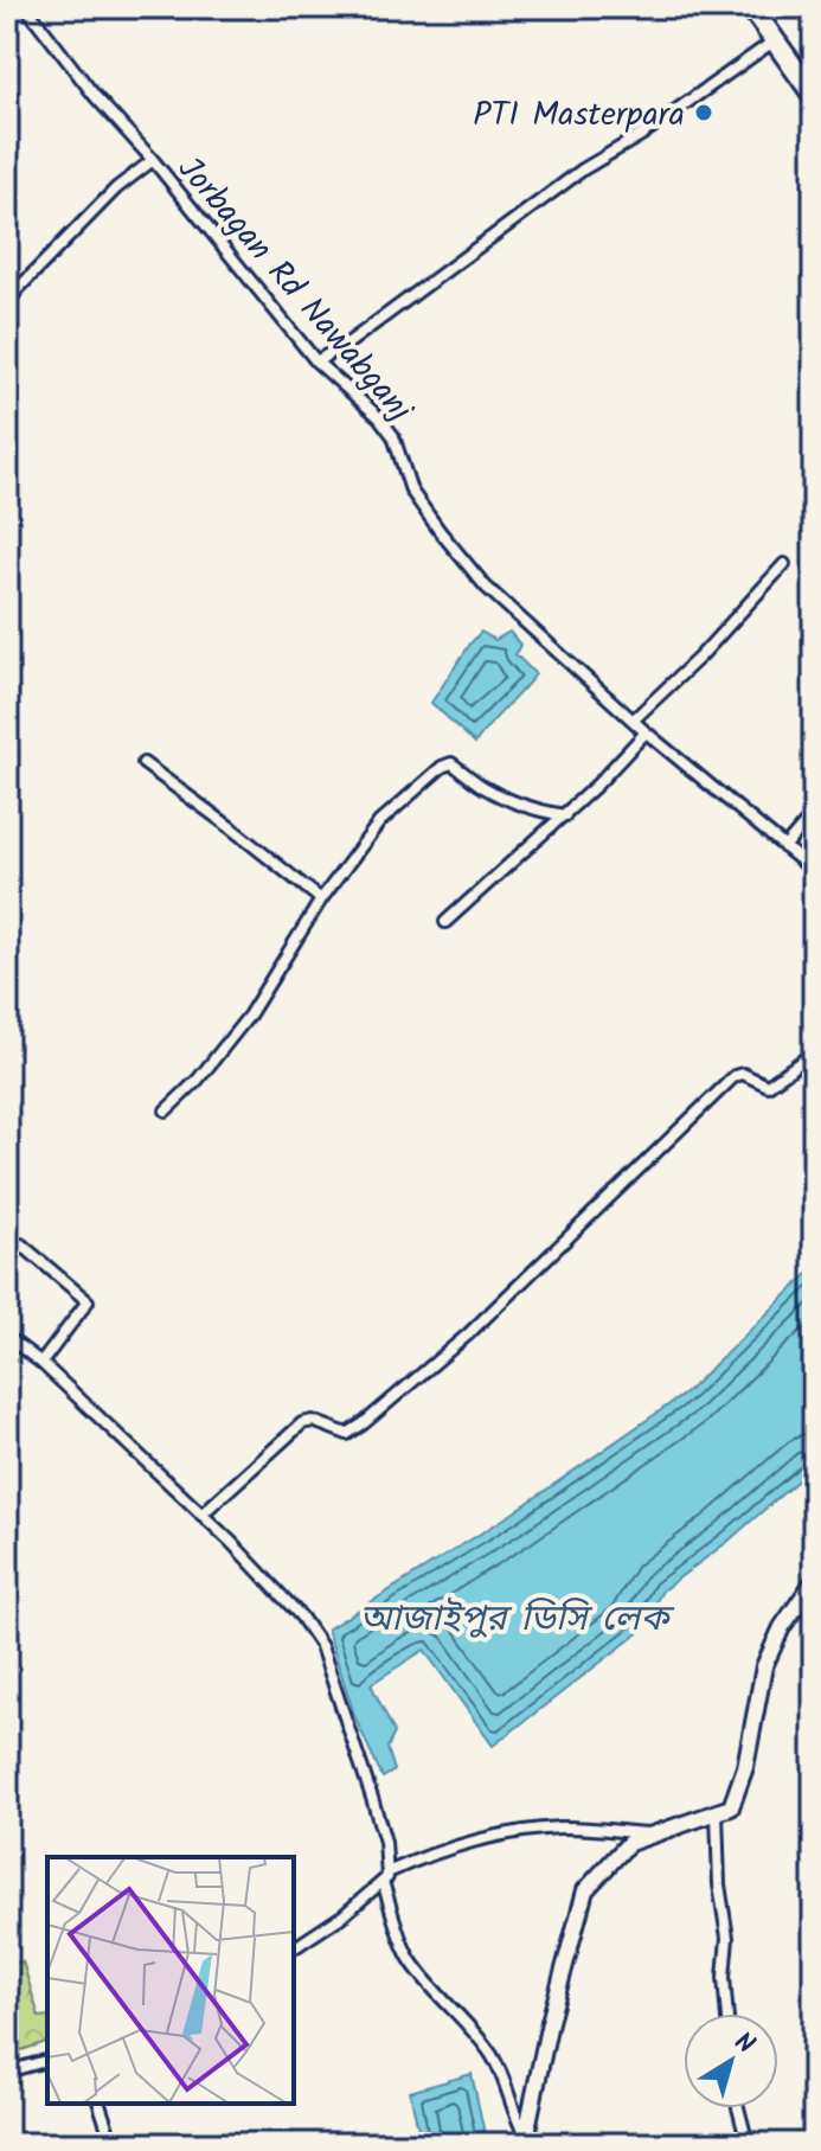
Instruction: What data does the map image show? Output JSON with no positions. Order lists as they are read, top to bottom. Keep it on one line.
{"streets":{"street":["Jorbagan Rd Nawabganj"]},"water":["আজাইপুর ডিসি লেক"],"places":["PTI Masterpara"],"north":"top right"}
